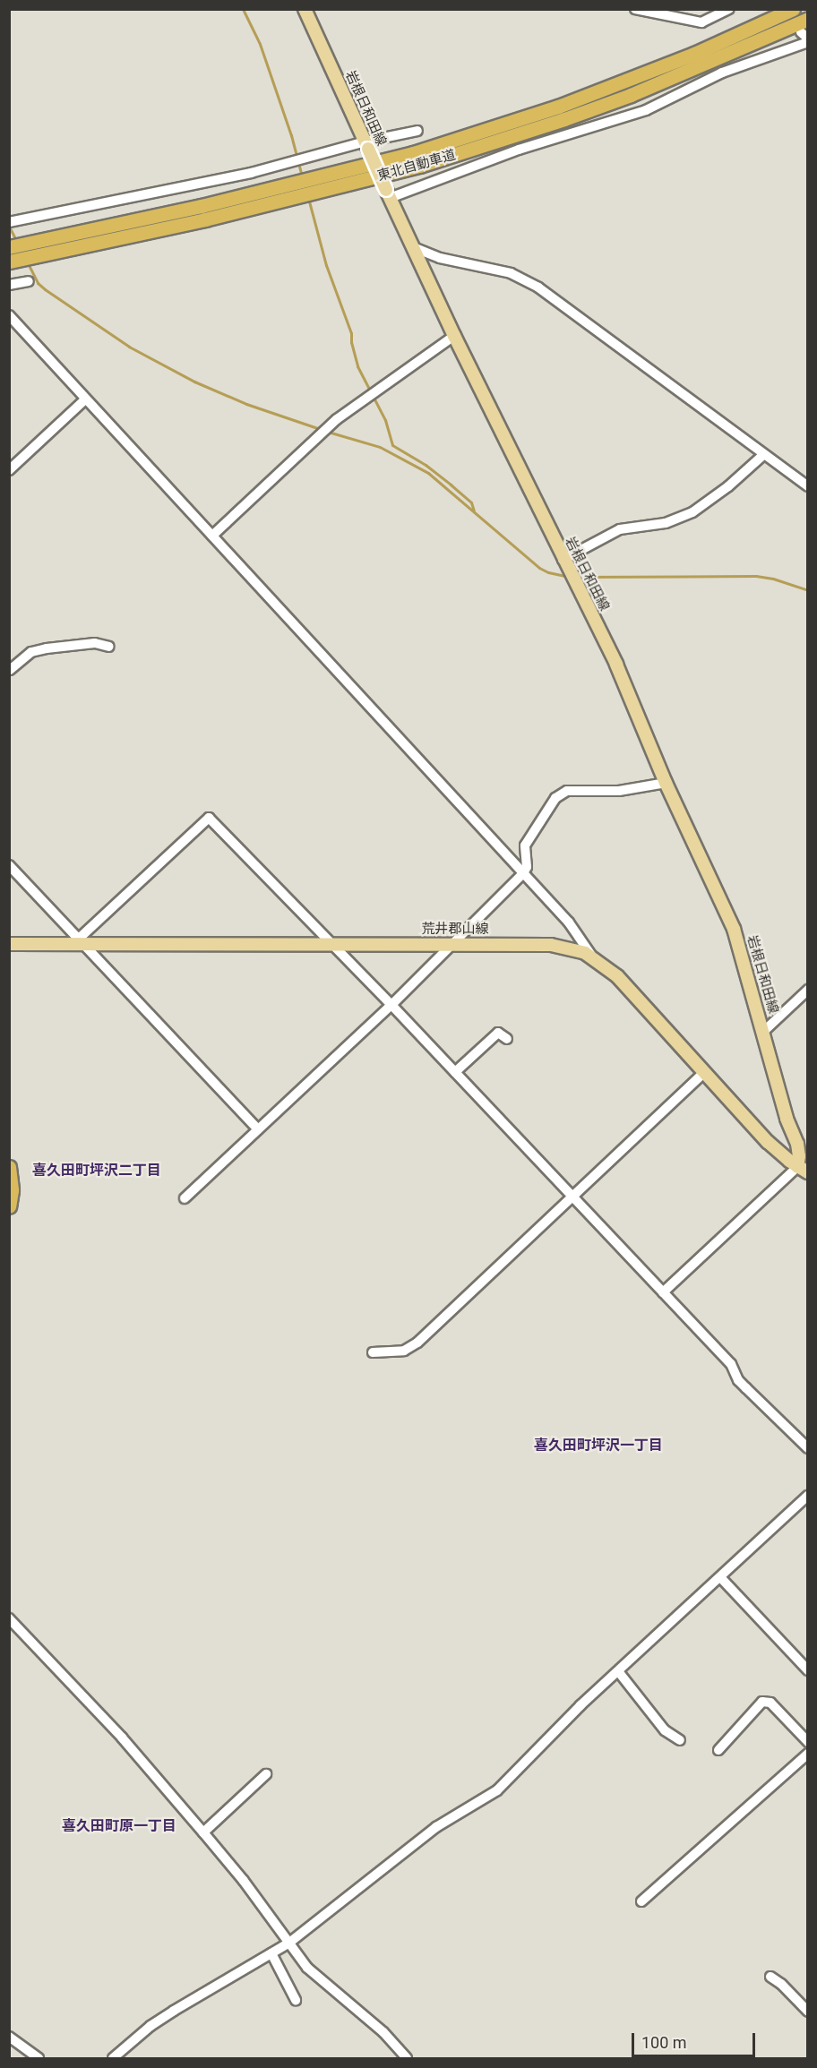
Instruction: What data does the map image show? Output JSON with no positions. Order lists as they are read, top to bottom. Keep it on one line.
{"streets":{"highway":["東北自動車道"],"main road":["岩根日和田線","荒井郡山線"]},"crossings":[["岩根日和田線","荒井郡山線"]],"districts":["喜久田町坪沢二丁目","喜久田町坪沢一丁目","喜久田町原一丁目"],"scale_bar":"100 m"}
